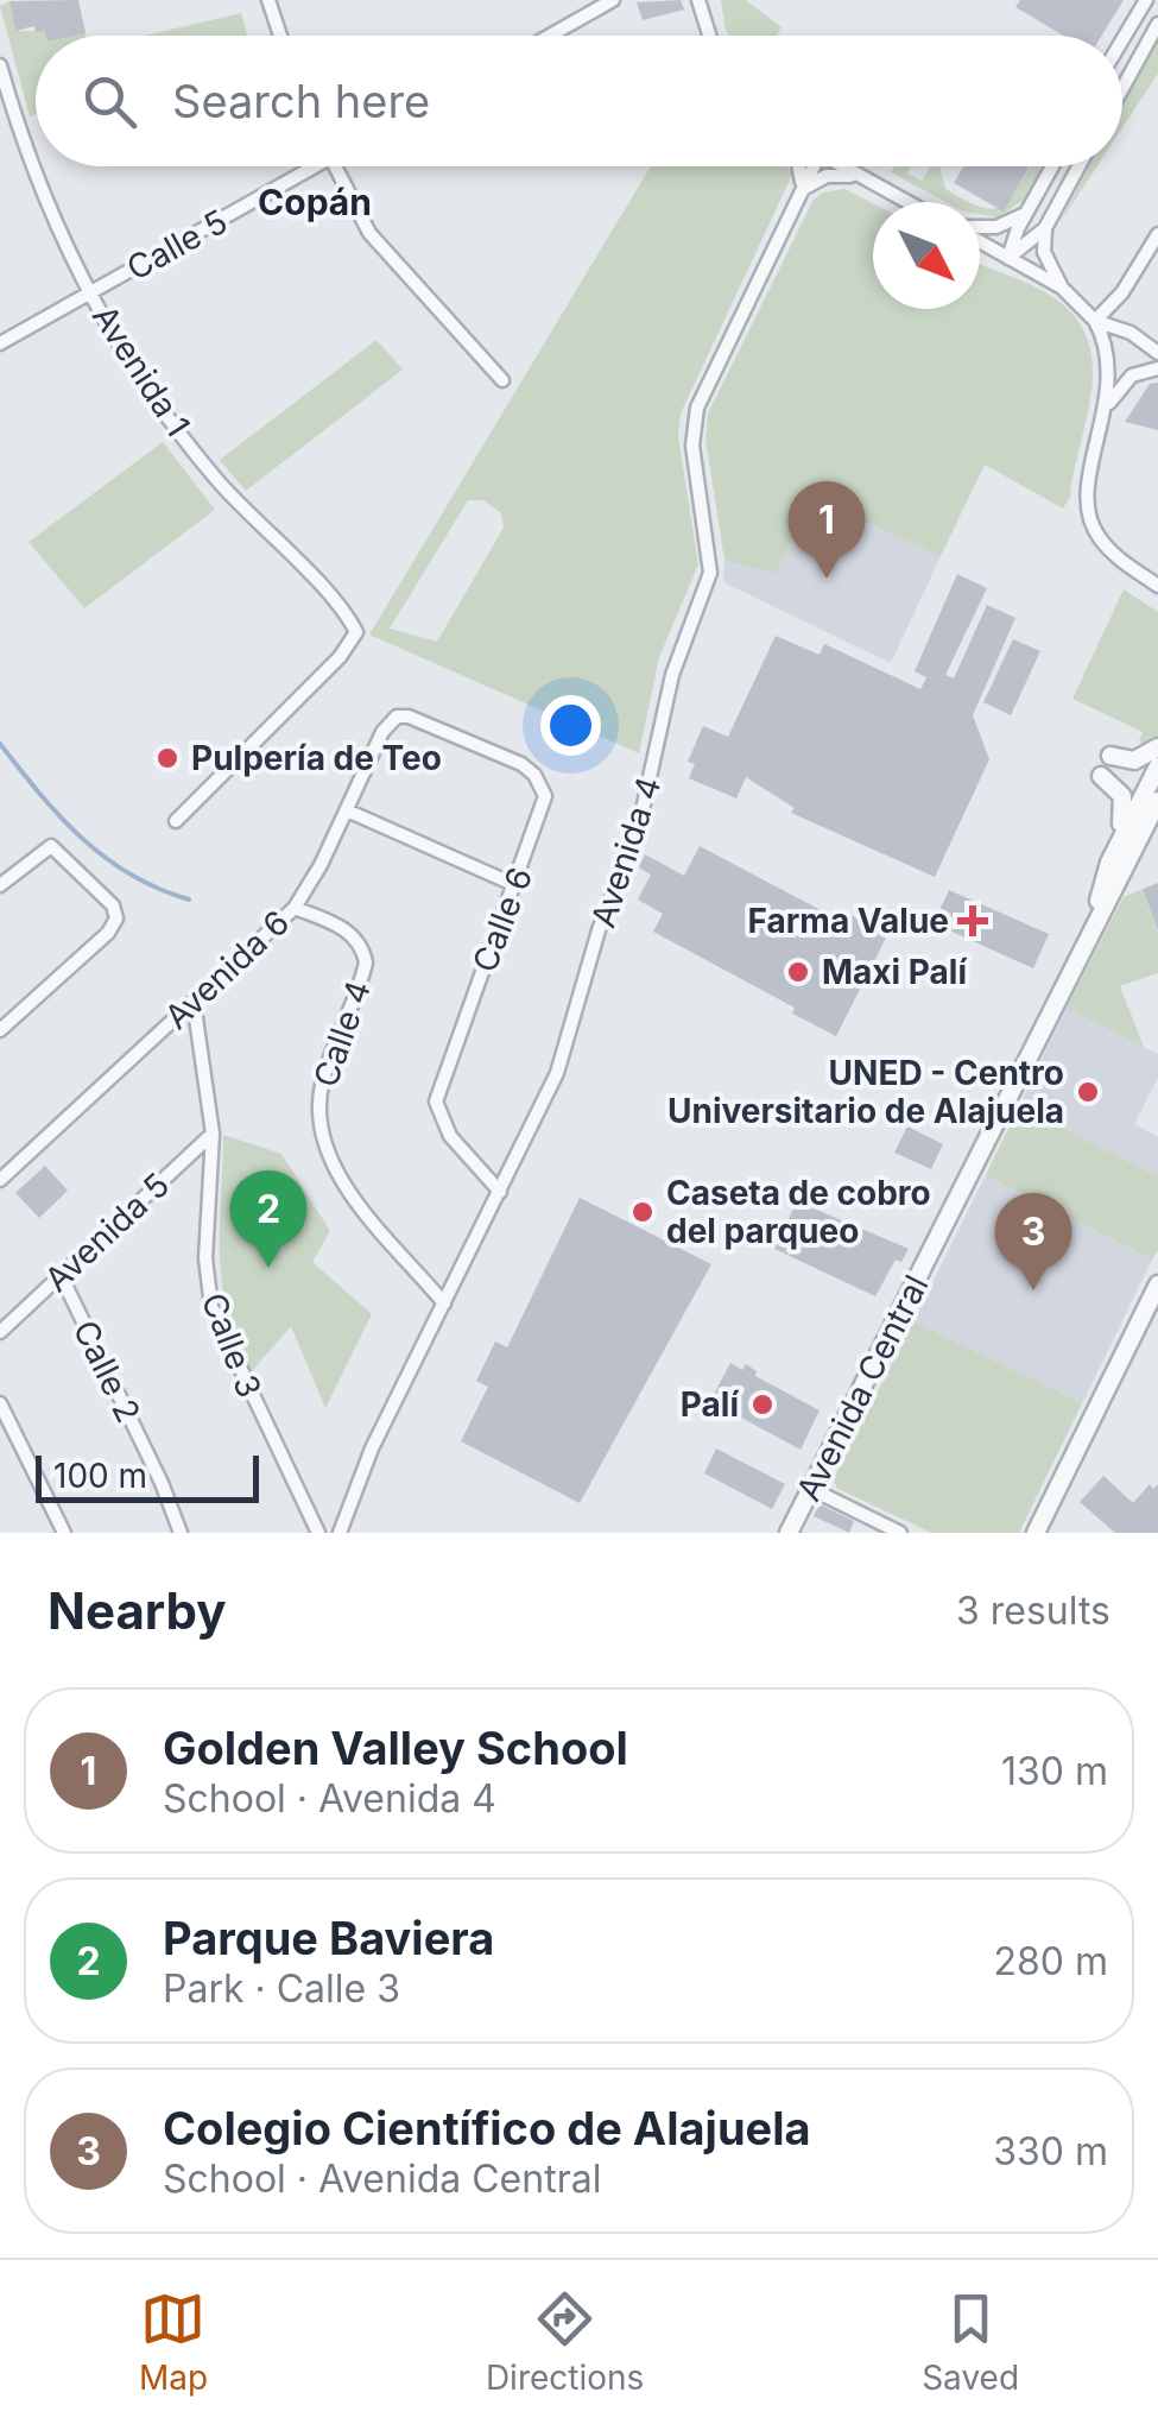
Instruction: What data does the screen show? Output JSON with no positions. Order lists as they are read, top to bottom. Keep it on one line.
{"streets":{"street":["Calle 5","Avenida 1","Avenida 4","Calle 6","Avenida 6","Calle 4","Avenida 5","Calle 3","Calle 2","Avenida Central"]},"crossings":[["Calle 5","Avenida 1"],["Avenida 4","Calle 6"],["Avenida 4","Calle 4"],["Calle 6","Avenida 6"],["Avenida 6","Calle 4"],["Avenida 6","Calle 3"],["Avenida 5","Calle 3"],["Avenida 5","Calle 2"]],"districts":["Copán"],"places":{"other":["Pulpería de Teo","Maxi Palí","UNED - Centro Universitario de Alajuela","Caseta de cobro del parqueo","Palí"],"health":["Farma Value"]},"scale_bar":"100 m","north":"bottom right","page":{"search":"Search here","pins":["1","2","3"],"scale":"100 m","heading":["Nearby","3 results"],"list":[{"mark":"1","name":"Golden Valley School","note":"School · Avenida 4","value":"130 m"},{"mark":"2","name":"Parque Baviera","note":"Park · Calle 3","value":"280 m"},{"mark":"3","name":"Colegio Científico de Alajuela","note":"School · Avenida Central","value":"330 m"}],"nav":["Map","Directions","Saved"]}}
